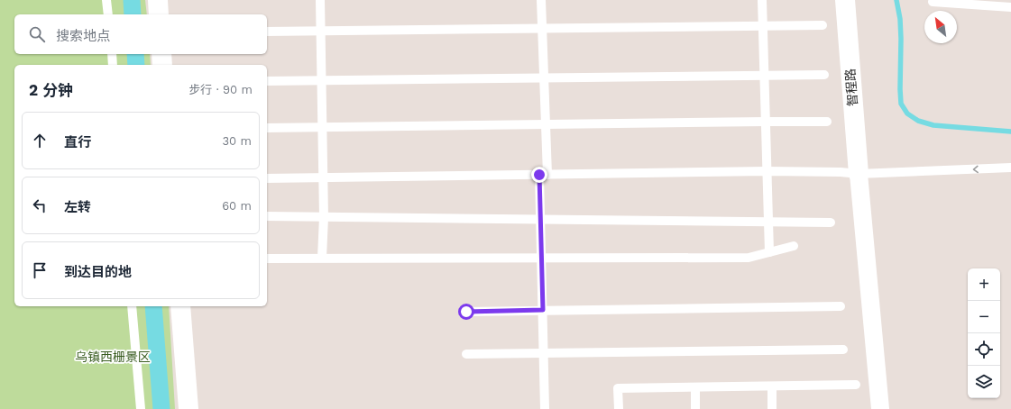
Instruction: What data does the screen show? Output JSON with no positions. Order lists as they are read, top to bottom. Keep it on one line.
{"streets":{"street":["智程路"]},"parks":["乌镇西栅景区"],"north":"top left","page":{"search":"搜索地点","heading":["2 分钟","步行 · 90 m"],"list":[["直行","30 m"],["左转","60 m"],"到达目的地"],"map_buttons":["+","−"]}}
